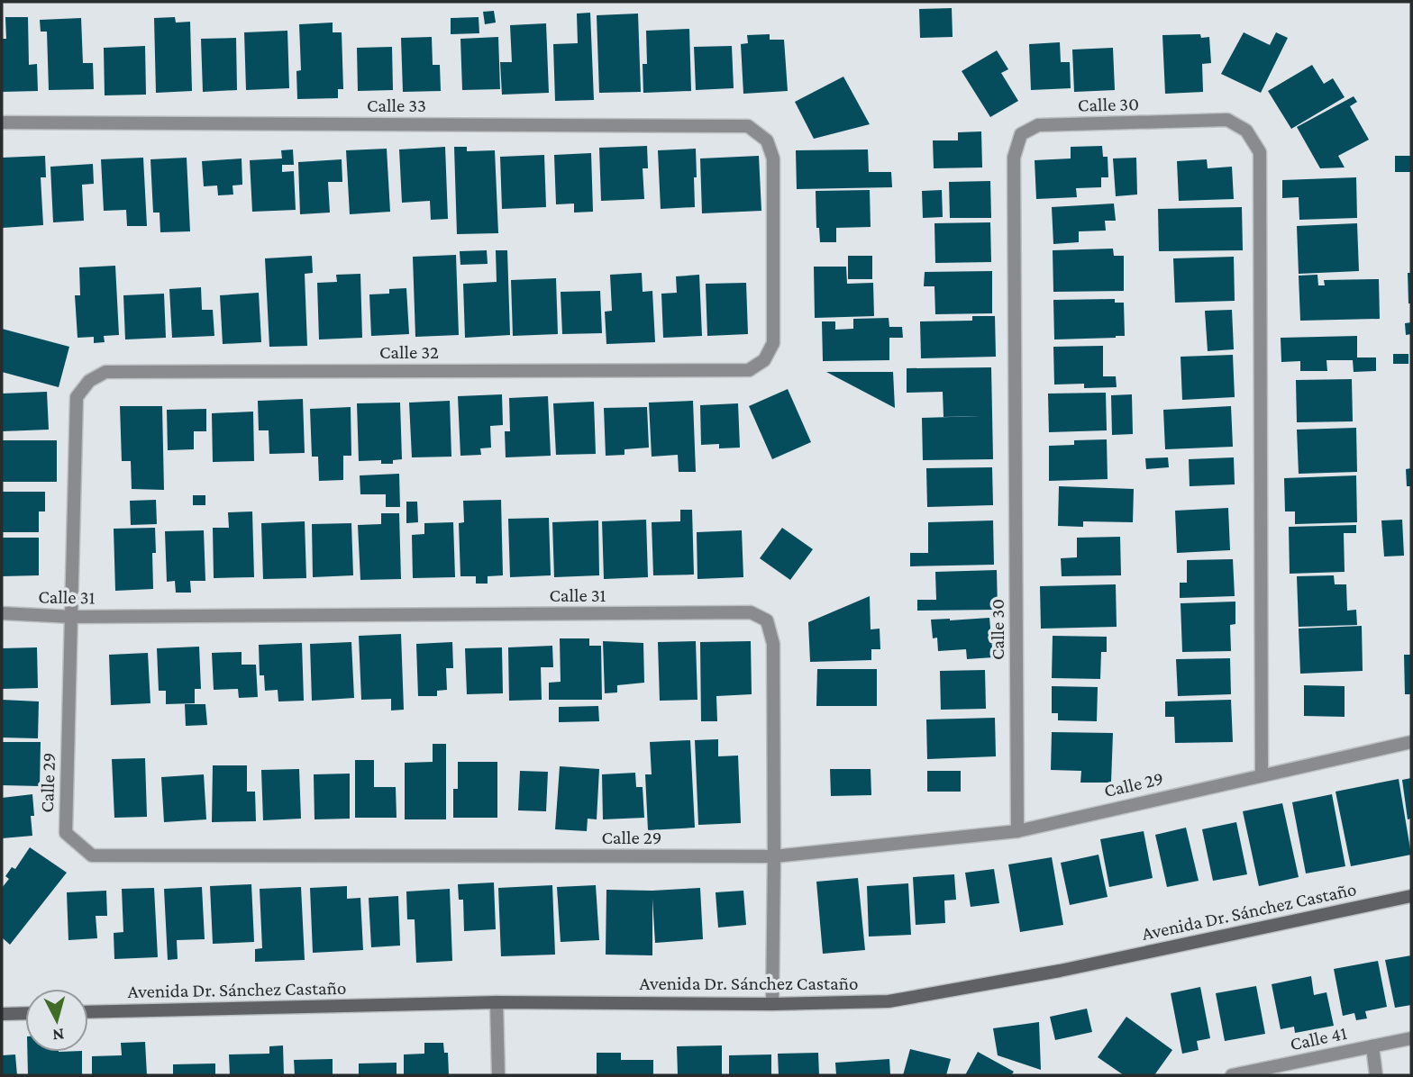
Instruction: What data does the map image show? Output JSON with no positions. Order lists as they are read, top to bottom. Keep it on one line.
{"streets":{"street":["Calle 30","Calle 33","Calle 32","Calle 31","Calle 29","Avenida Dr. Sánchez Castaño","Calle 41"]},"crossings":[["Calle 30","Calle 29"],["Calle 33","Calle 32"],["Calle 32","Calle 31"],["Calle 32","Calle 29"],["Calle 31","Calle 29"],["Calle 31","Avenida Dr. Sánchez Castaño"]],"north":"bottom"}
